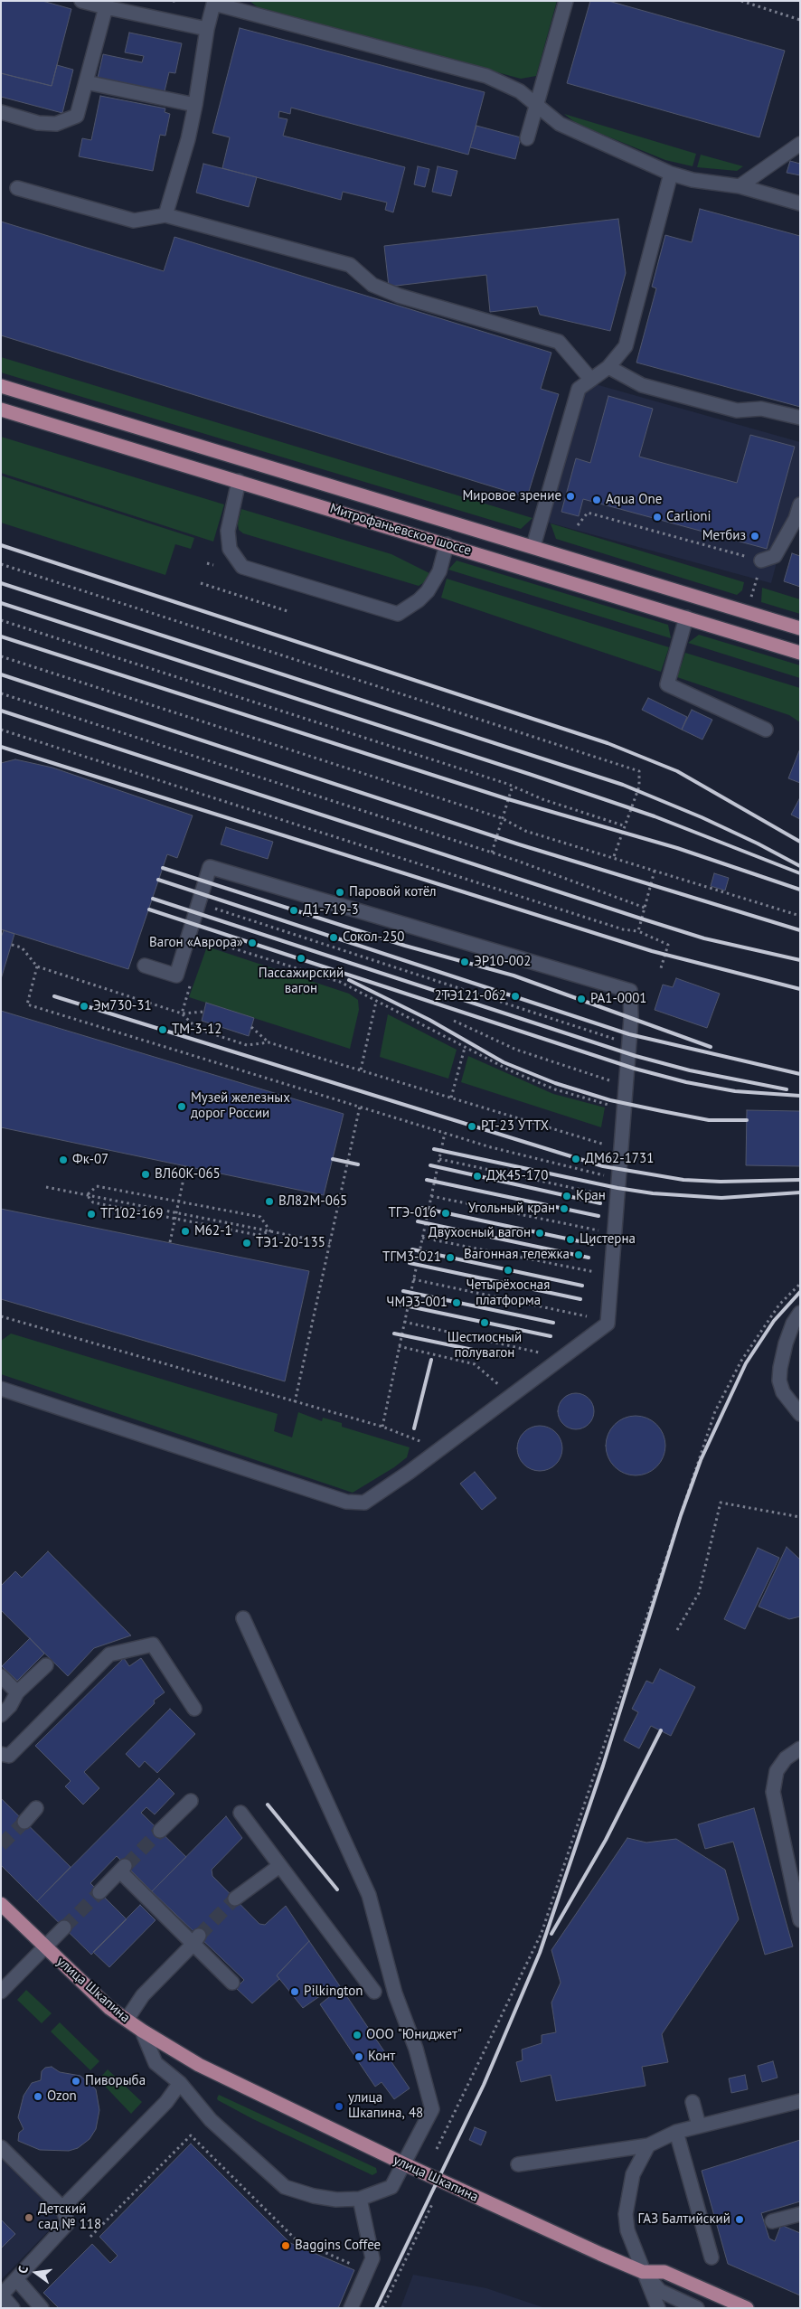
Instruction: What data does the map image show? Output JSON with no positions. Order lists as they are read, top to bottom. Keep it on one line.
{"streets":{"main road":["Митрофаньевское шоссе","улица Шкапина"]},"places":["Мировое зрение","Aqua One","Carlioni","Метбиз","Паровой котёл","Д1-719-3","Сокол-250","Вагон «Аврора»","Пассажирский вагон","ЭР10-002","2ТЭ121-062","РА1-0001","Эм730-31","ТМ-3-12","Музей железных дорог России","РТ-23 УТТХ","ДМ62-1731","Фк-07","ВЛ60К-065","ДЖ45-170","Кран","ВЛ82М-065","Угольный кран","ТГЭ-016","ТГ102-169","М62-1","Двухосный вагон","Цистерна","ТЭ1-20-135","Вагонная тележка","ТГМ3-021","Четырёхосная платформа","ЧМЭ3-001","Шестиосный полувагон","Pilkington","ООО \"Юниджет\"","Конт","Пиворыба","Ozon","улица Шкапина, 48","Детский сад № 118","ГАЗ Балтийский","Baggins Coffee"],"north":"left"}
